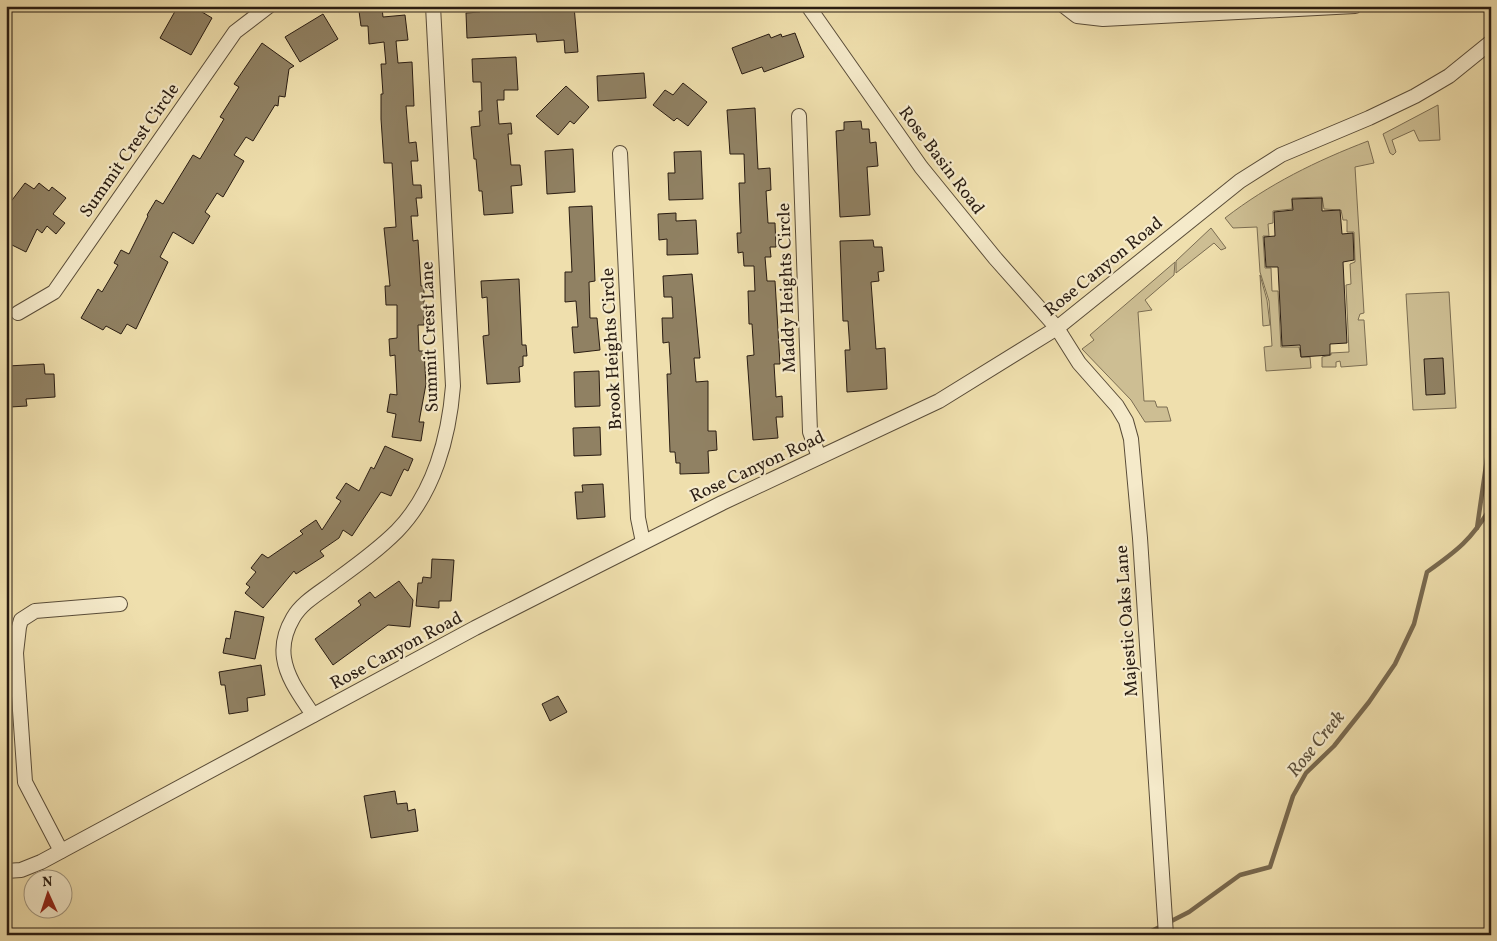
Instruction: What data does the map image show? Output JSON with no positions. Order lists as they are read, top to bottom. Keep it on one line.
{"streets":{"street":["Summit Crest Circle","Rose Basin Road","Rose Canyon Road","Maddy Heights Circle","Summit Crest Lane","Brook Heights Circle","Majestic Oaks Lane"]},"crossings":[["Rose Basin Road","Rose Canyon Road"],["Rose Basin Road","Majestic Oaks Lane"],["Rose Canyon Road","Maddy Heights Circle"],["Rose Canyon Road","Summit Crest Lane"],["Rose Canyon Road","Brook Heights Circle"],["Rose Canyon Road","Majestic Oaks Lane"]],"water":["Rose Creek"],"north":"top"}
